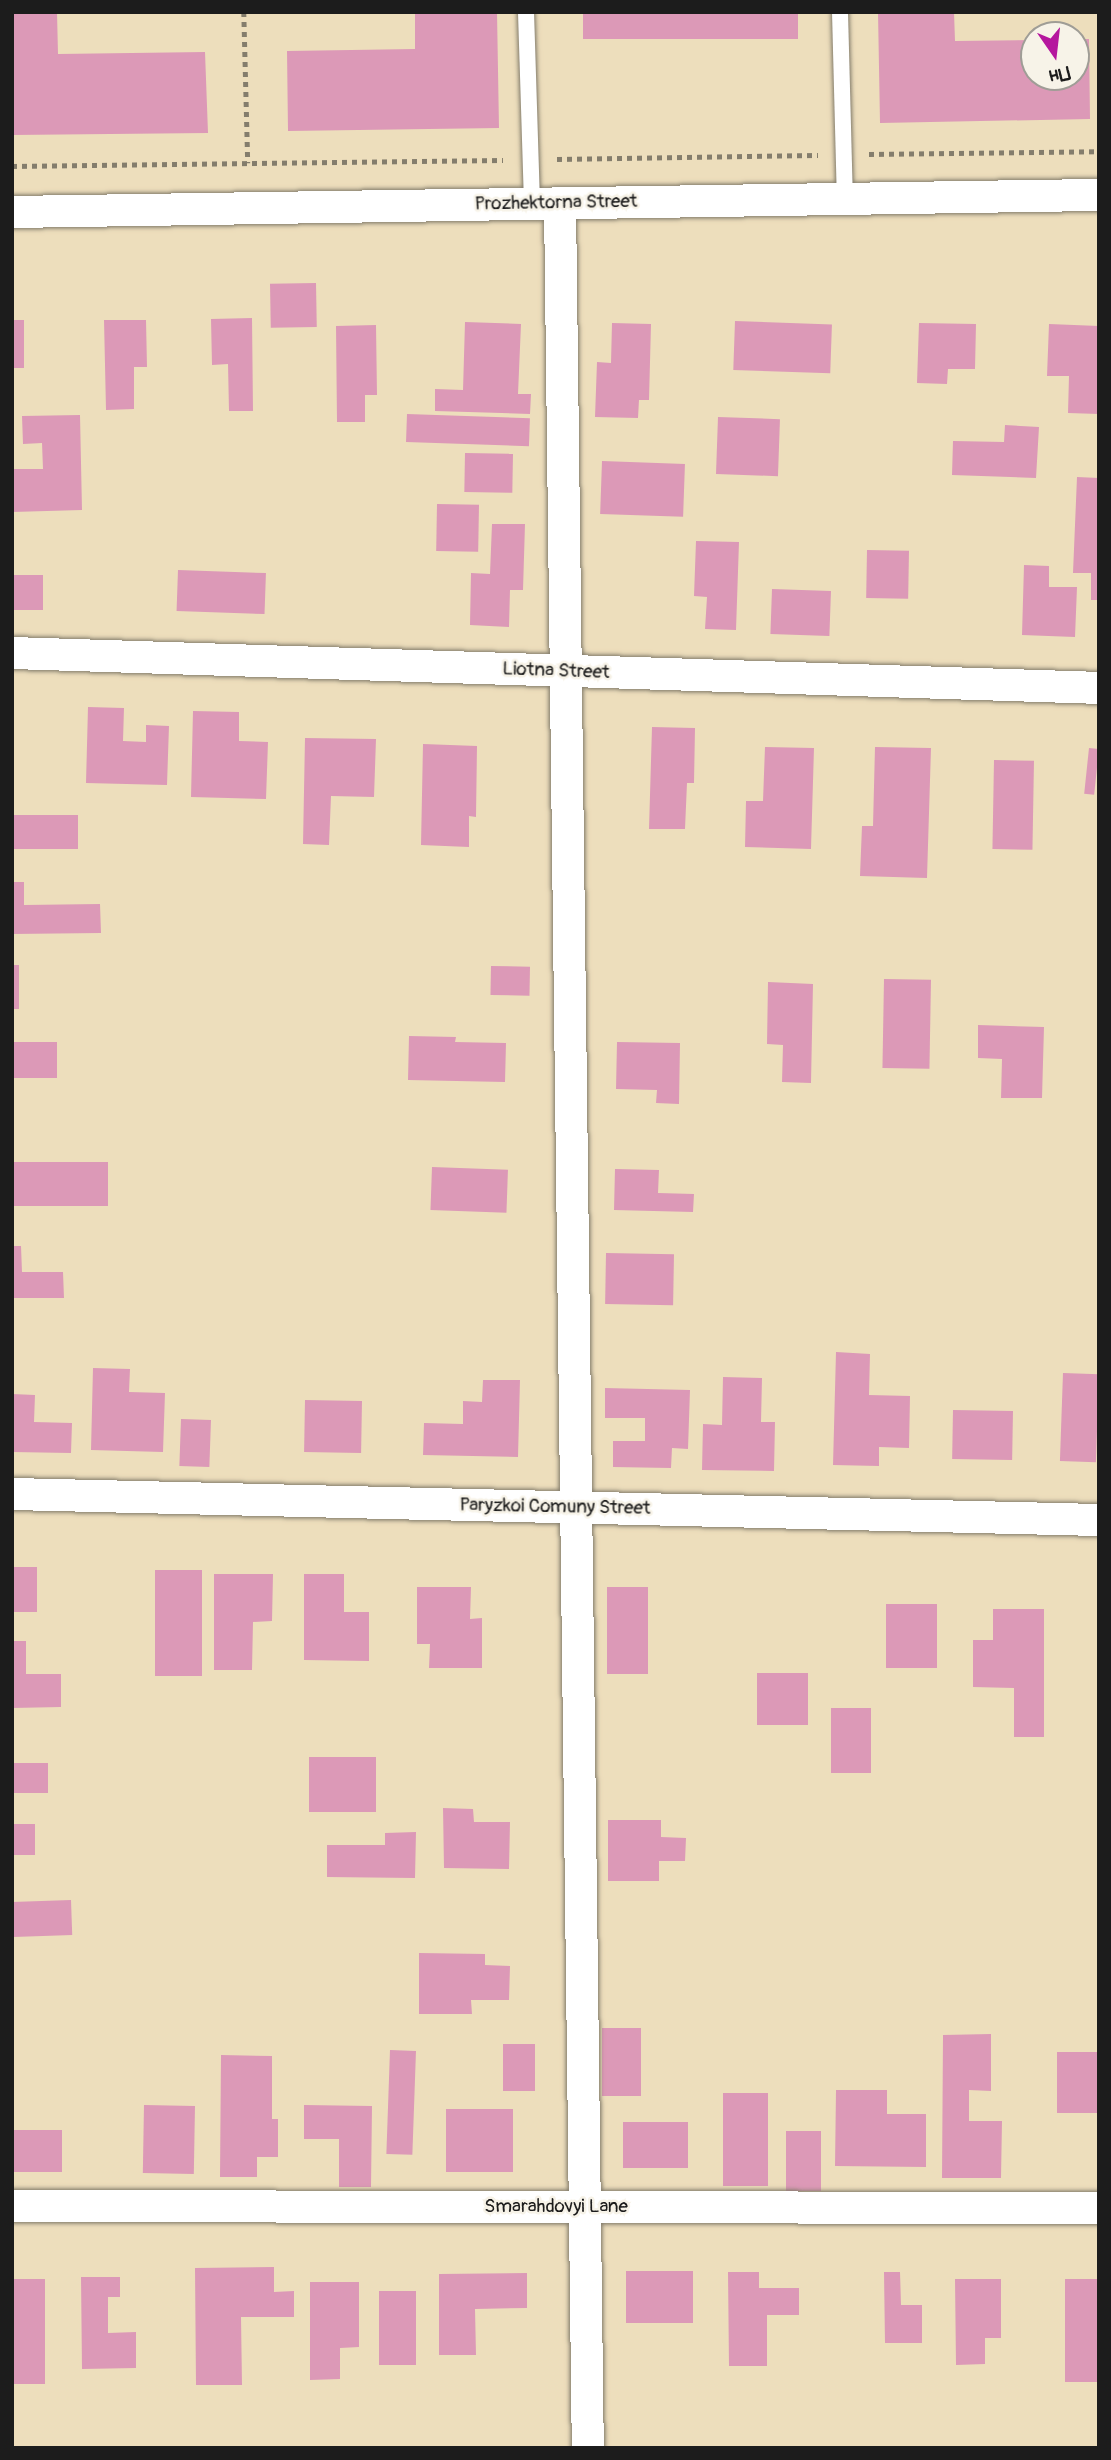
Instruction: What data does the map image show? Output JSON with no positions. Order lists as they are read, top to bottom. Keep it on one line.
{"streets":{"street":["Prozhektorna Street","Liotna Street","Paryzkoi Comuny Street","Smarahdovyi Lane"]},"north":"bottom"}
